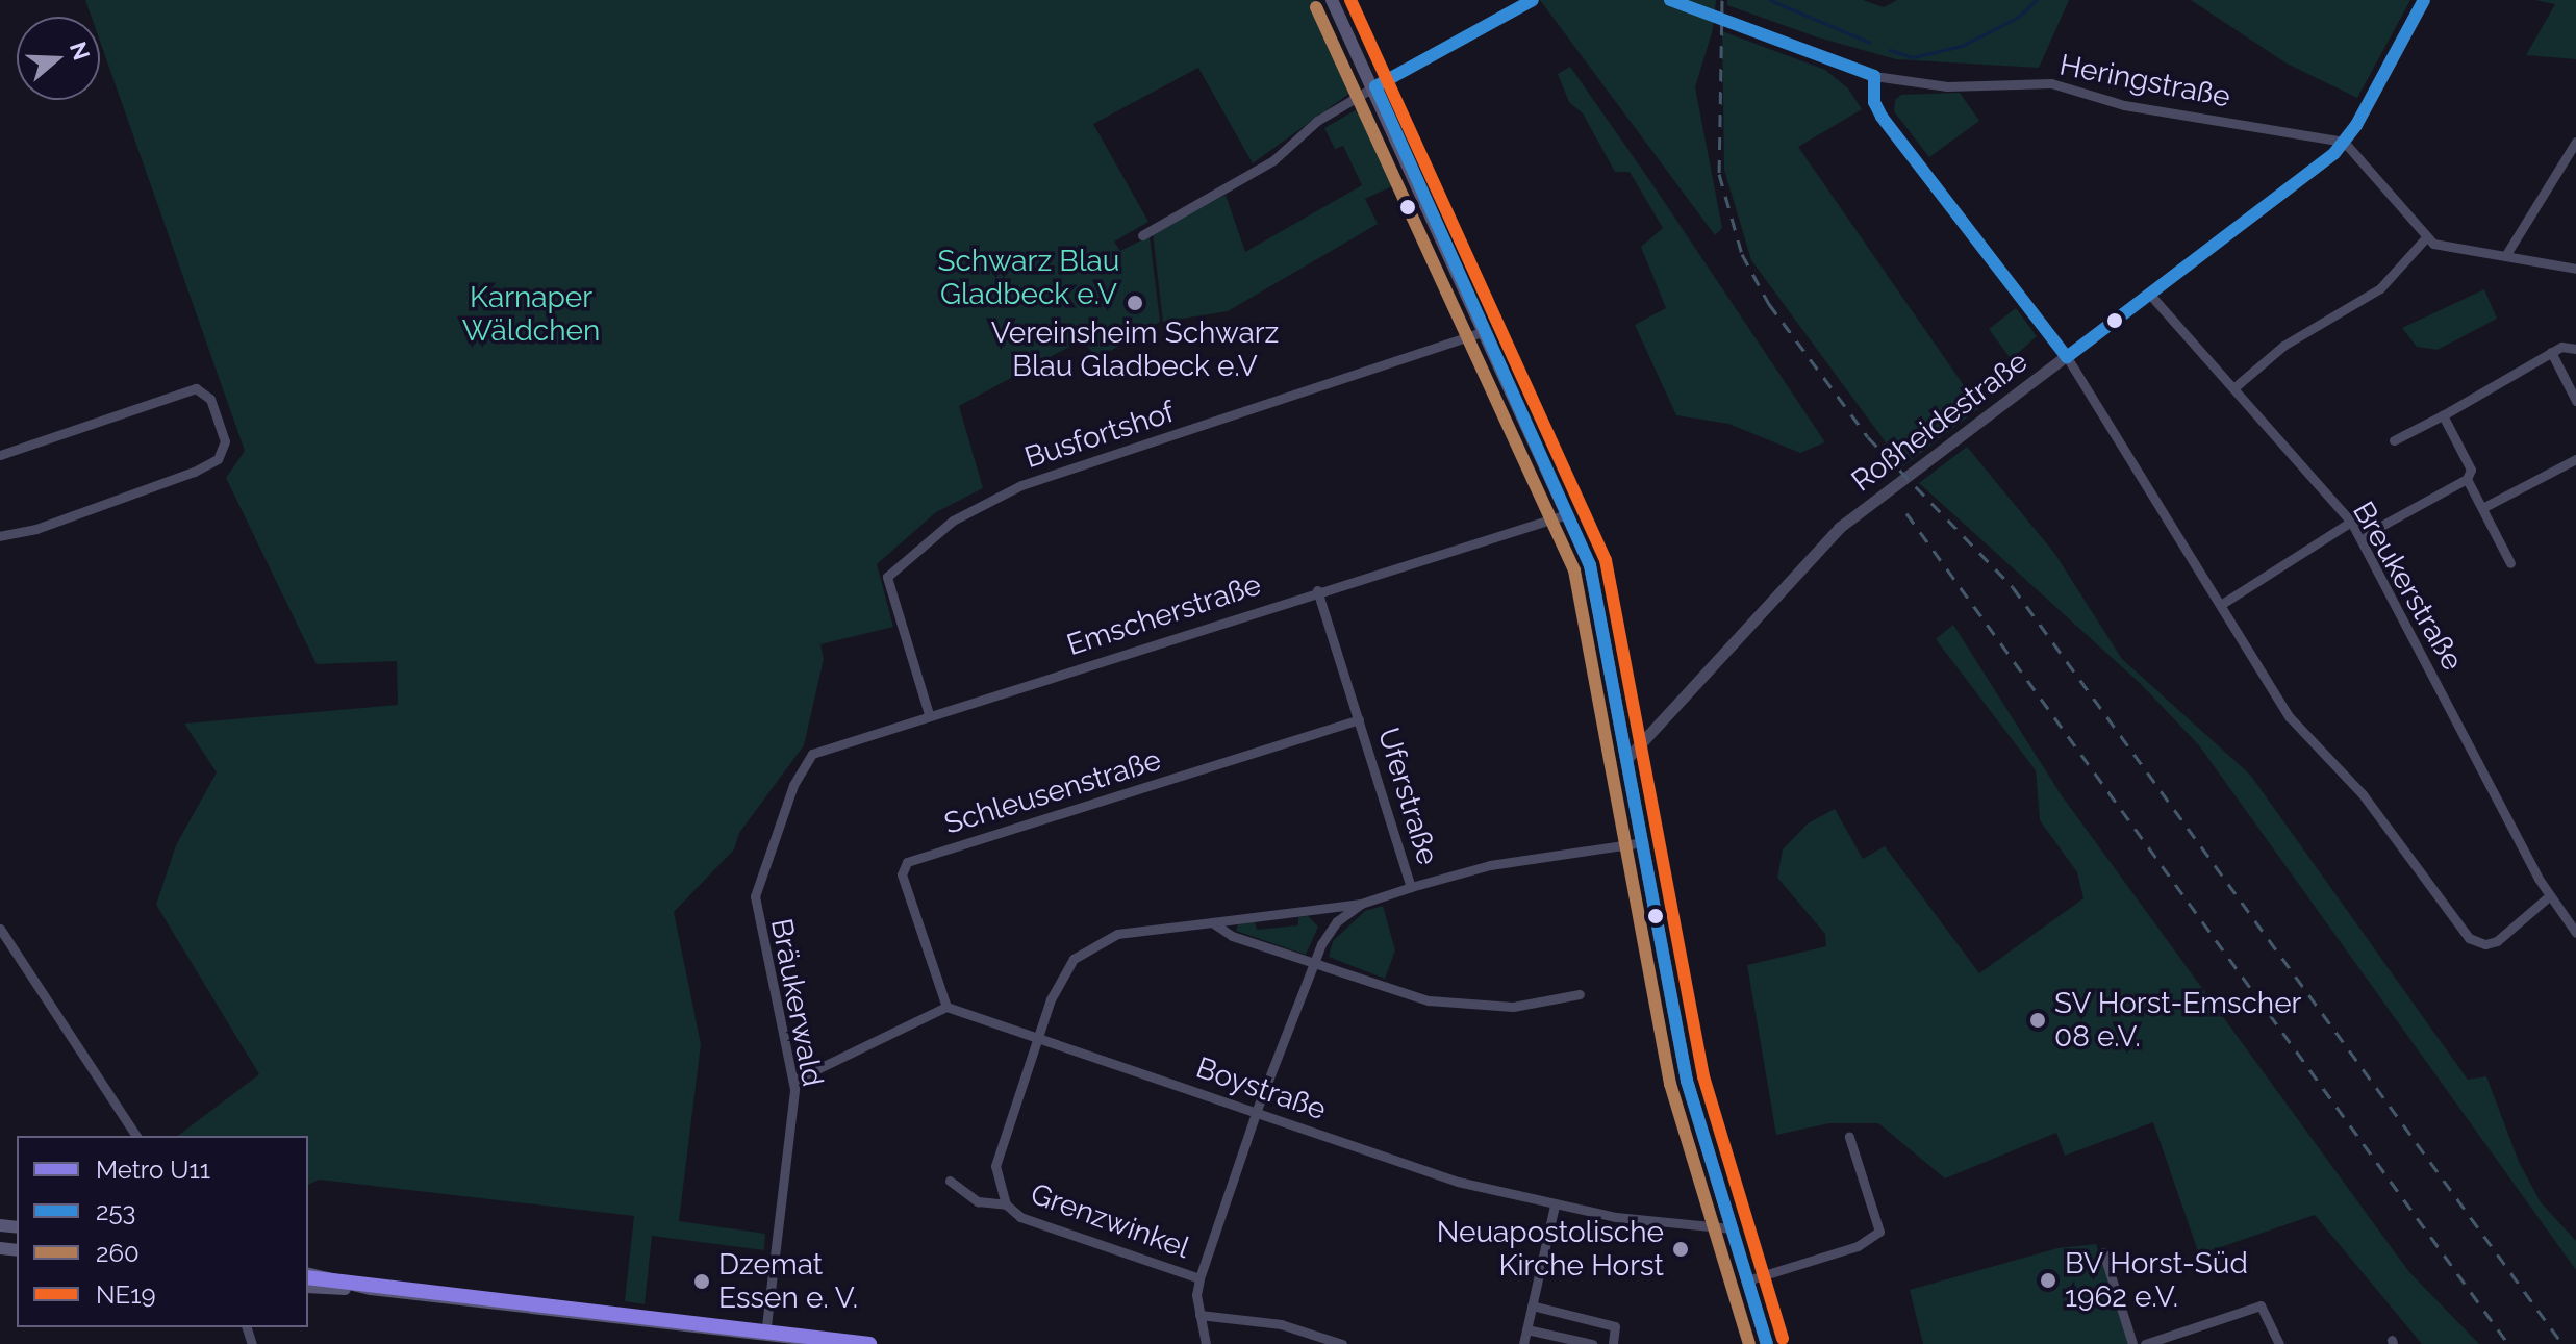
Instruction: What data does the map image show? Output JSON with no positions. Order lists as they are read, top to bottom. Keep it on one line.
{"streets":{"street":["Heringstraße","Roßheidestraße","Busfortshof","Breukerstraße","Emscherstraße","Schleusenstraße","Uferstraße","Bräukerwald","Boystraße","Grenzwinkel"]},"crossings":[["Heringstraße","Roßheidestraße"],["Roßheidestraße","Breukerstraße"],["Busfortshof","Emscherstraße"],["Emscherstraße","Uferstraße"],["Emscherstraße","Bräukerwald"],["Schleusenstraße","Uferstraße"],["Schleusenstraße","Boystraße"],["Boystraße","Grenzwinkel"]],"parks":["Schwarz Blau Gladbeck e.V","Karnaper Wäldchen"],"places":["Vereinsheim Schwarz Blau Gladbeck e.V","SV Horst-Emscher 08 e.V.","Neuapostolische Kirche Horst","BV Horst-Süd 1962 e.V.","Dzemat Essen e. V."],"lines":["transit line 253","transit line NE19","transit line 260","metro line U11"],"legend":["Metro U11","253","260","NE19"],"north":"right"}
